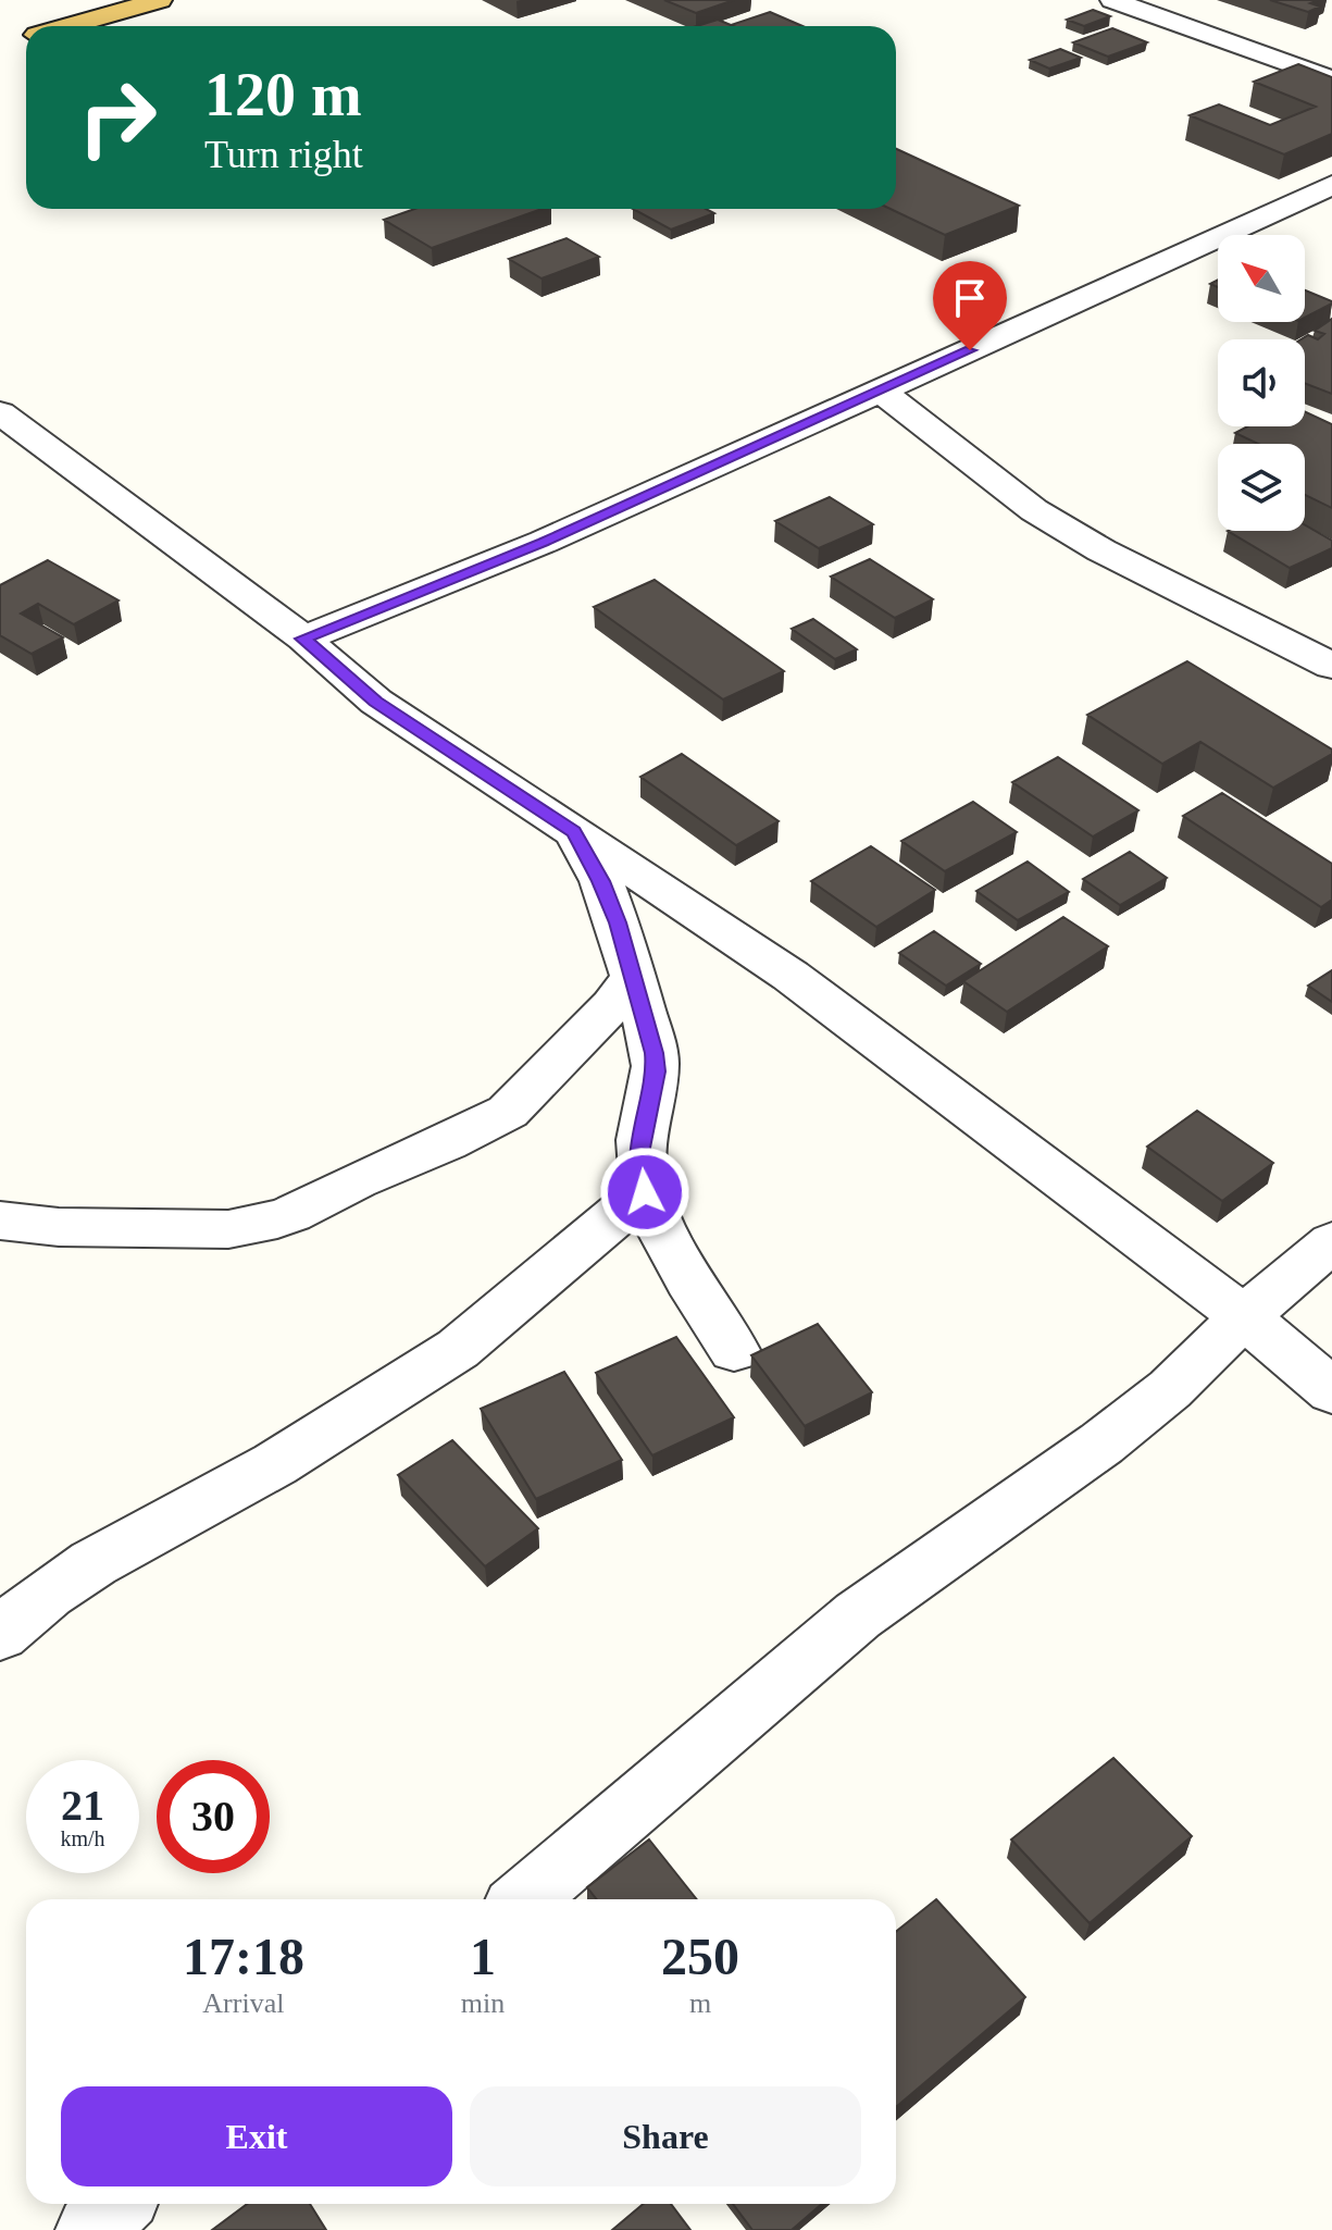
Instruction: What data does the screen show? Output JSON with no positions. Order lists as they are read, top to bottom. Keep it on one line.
{"north":"top left","page":{"turn":["120 m","Turn right"],"speed":"21 km/h","limit":"30","eta":["17:18","Arrival","1","min","250","m"],"buttons":["Exit","Share"]}}
